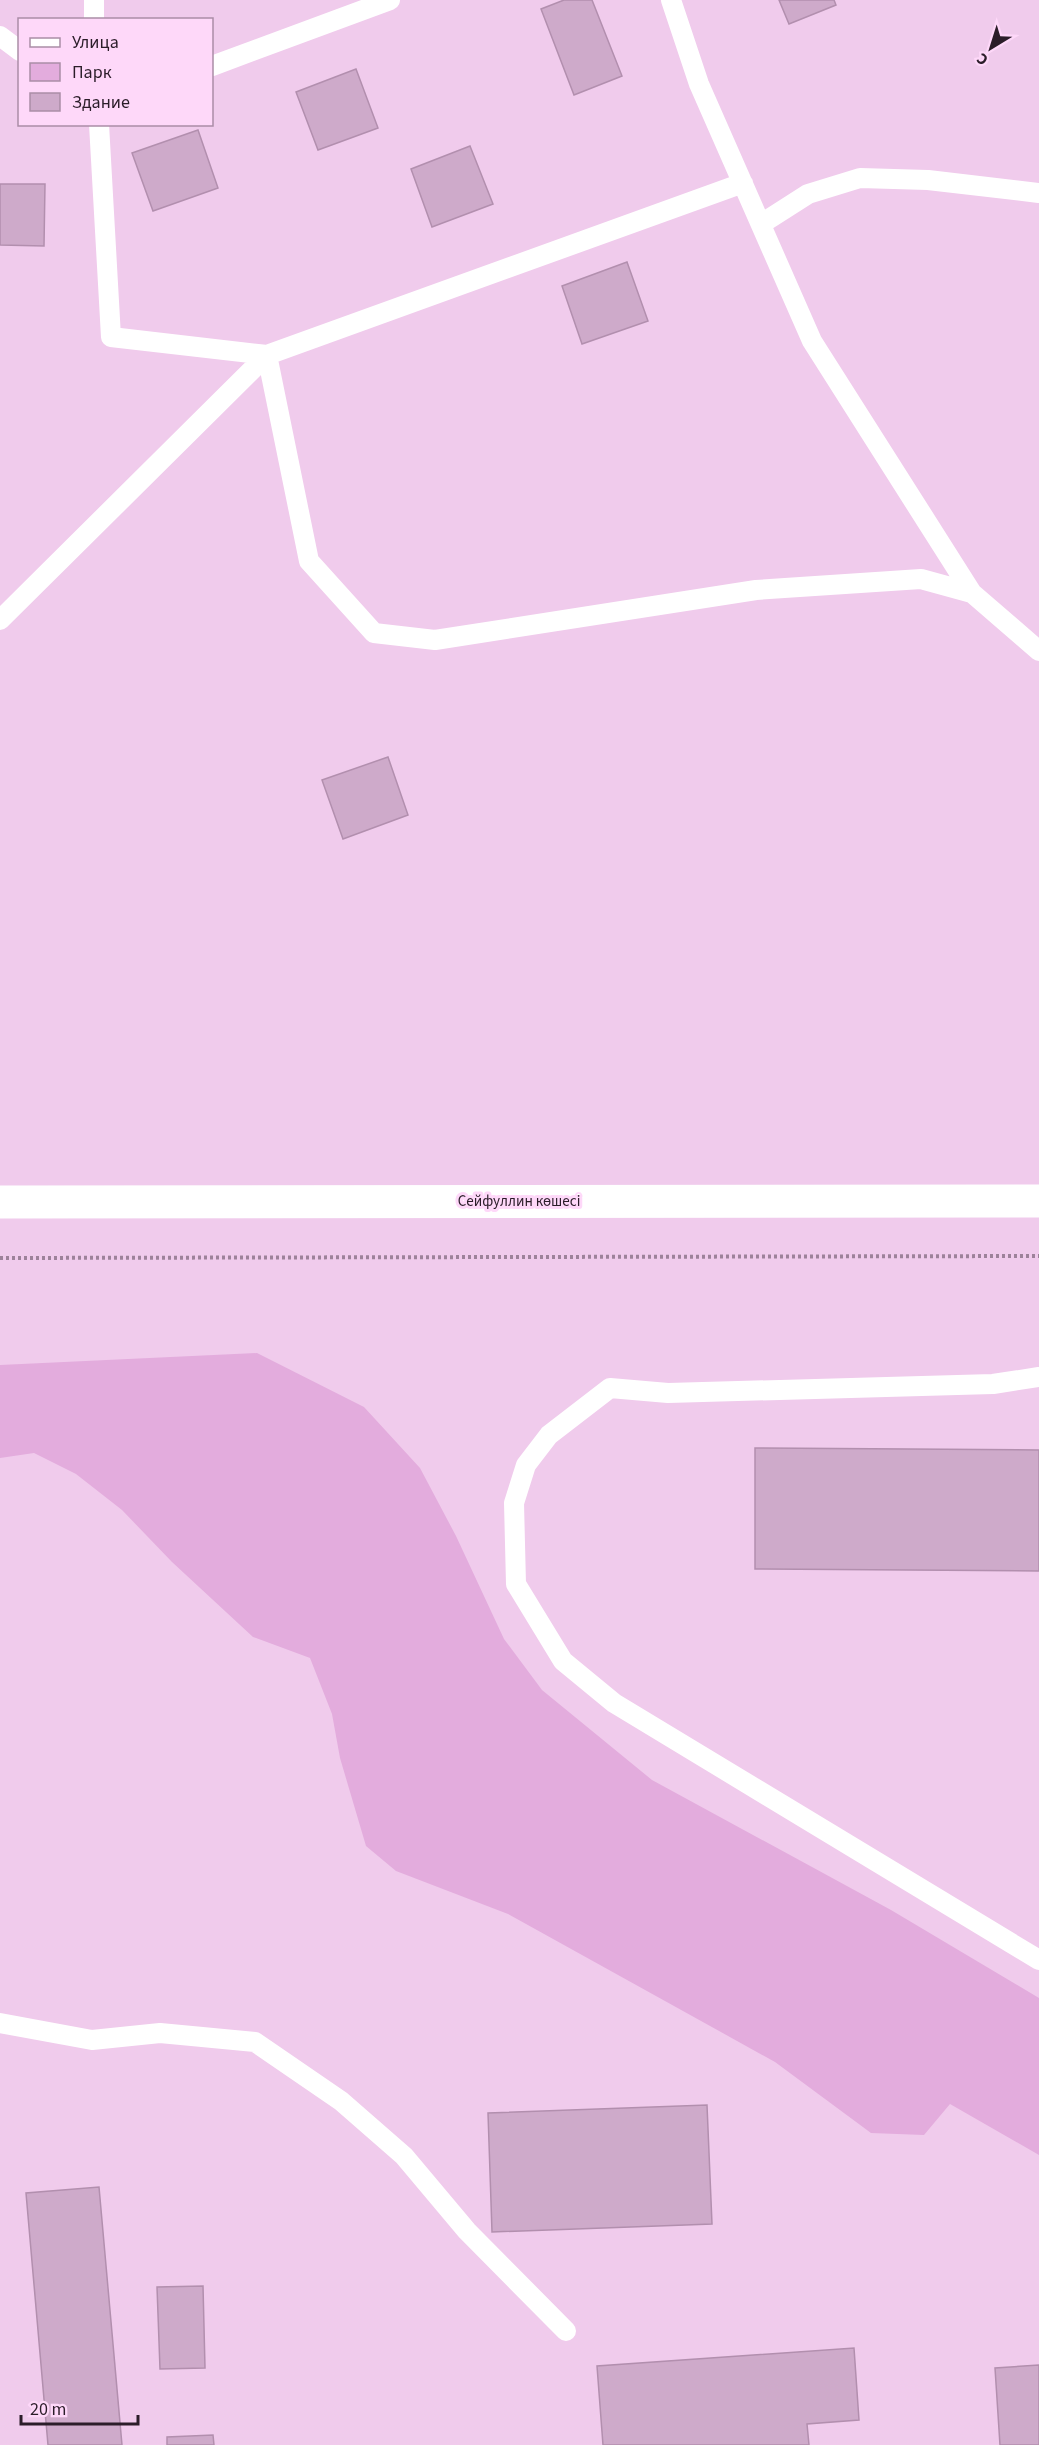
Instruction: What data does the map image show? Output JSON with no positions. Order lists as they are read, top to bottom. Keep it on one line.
{"streets":{"main road":["Сейфуллин көшесі"]},"legend":["Улица","Парк","Здание"],"scale_bar":"20 m","north":"bottom left"}
